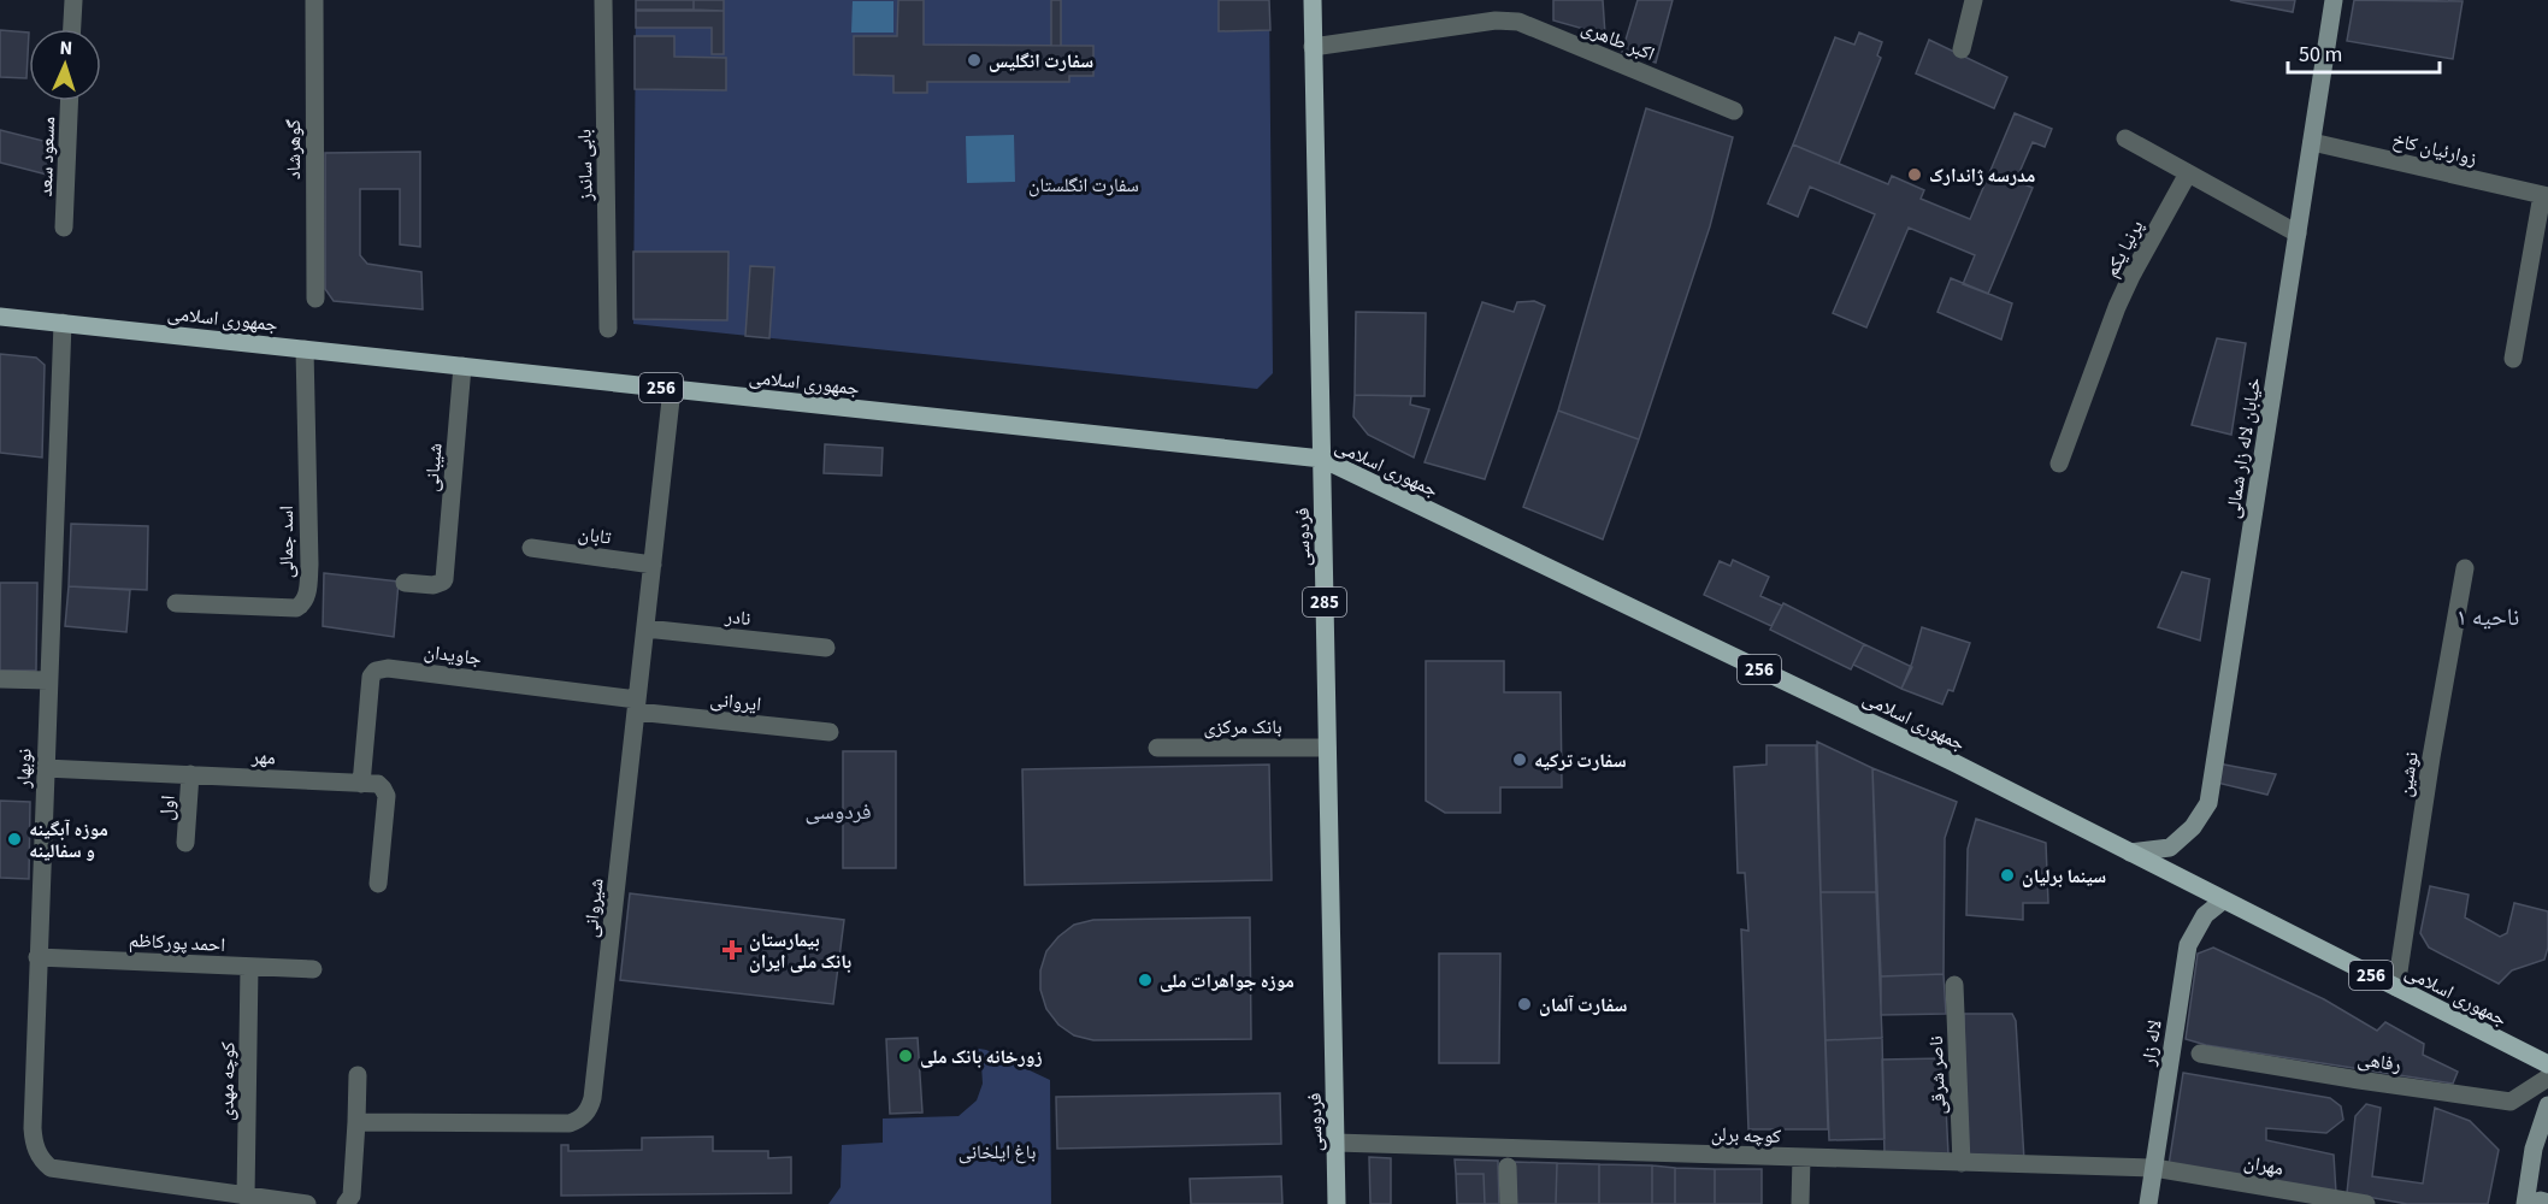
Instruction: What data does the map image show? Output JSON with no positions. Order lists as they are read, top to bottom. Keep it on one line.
{"streets":{"main road":["جمهوری اسلامی","256","خیابان لاله زار شمالی","فردوسی","285","لاله زار"],"street":["اکبر طاهری","زوارئیان کاخ","گوهرشاد","مسعود سعد","بابی ساندز","پرنیا یکم","شیبانی","تابان","اسد جمالی","نادر","جاویدان","ایروانی","بانک مرکزی","مهر","نوبهار","نوشین","اول","شیروانی","احمد پورکاظم","رفاهی","ناصر شرقی","کوچه مهدی","کوچه برلن","مهران"]},"crossings":[["اکبر طاهری","فردوسی"],["زوارئیان کاخ","خیابان لاله زار شمالی"],["جمهوری اسلامی","خیابان لاله زار شمالی"],["جمهوری اسلامی","شیبانی"],["جمهوری اسلامی","فردوسی"],["جمهوری اسلامی","اسد جمالی"],["جمهوری اسلامی","نوبهار"],["جمهوری اسلامی","نوشین"],["جمهوری اسلامی","شیروانی"],["جمهوری اسلامی","لاله زار"],["تابان","شیروانی"],["فردوسی","بانک مرکزی"],["فردوسی","کوچه برلن"],["نادر","شیروانی"],["جاویدان","ایروانی"],["جاویدان","مهر"],["جاویدان","شیروانی"],["ایروانی","شیروانی"],["مهر","نوبهار"],["مهر","اول"],["نوبهار","احمد پورکاظم"],["نوبهار","کوچه مهدی"],["احمد پورکاظم","کوچه مهدی"],["لاله زار","کوچه برلن"],["لاله زار","مهران"],["ناصر شرقی","کوچه برلن"],["کوچه برلن","مهران"]],"districts":["ناحیه ۱","فردوسی"],"parks":["سفارت انگلستان","باغ ایلخانی"],"places":{"other":["سفارت انگلیس","مدرسه ژاندارک","سفارت ترکیه","موزه آبگینه و سفالینه","سینما برلیان","موزه جواهرات ملی","سفارت آلمان","زورخانه بانک ملی"],"health":["بیمارستان بانک ملی ایران"]},"scale_bar":"50 m","north":"top"}
